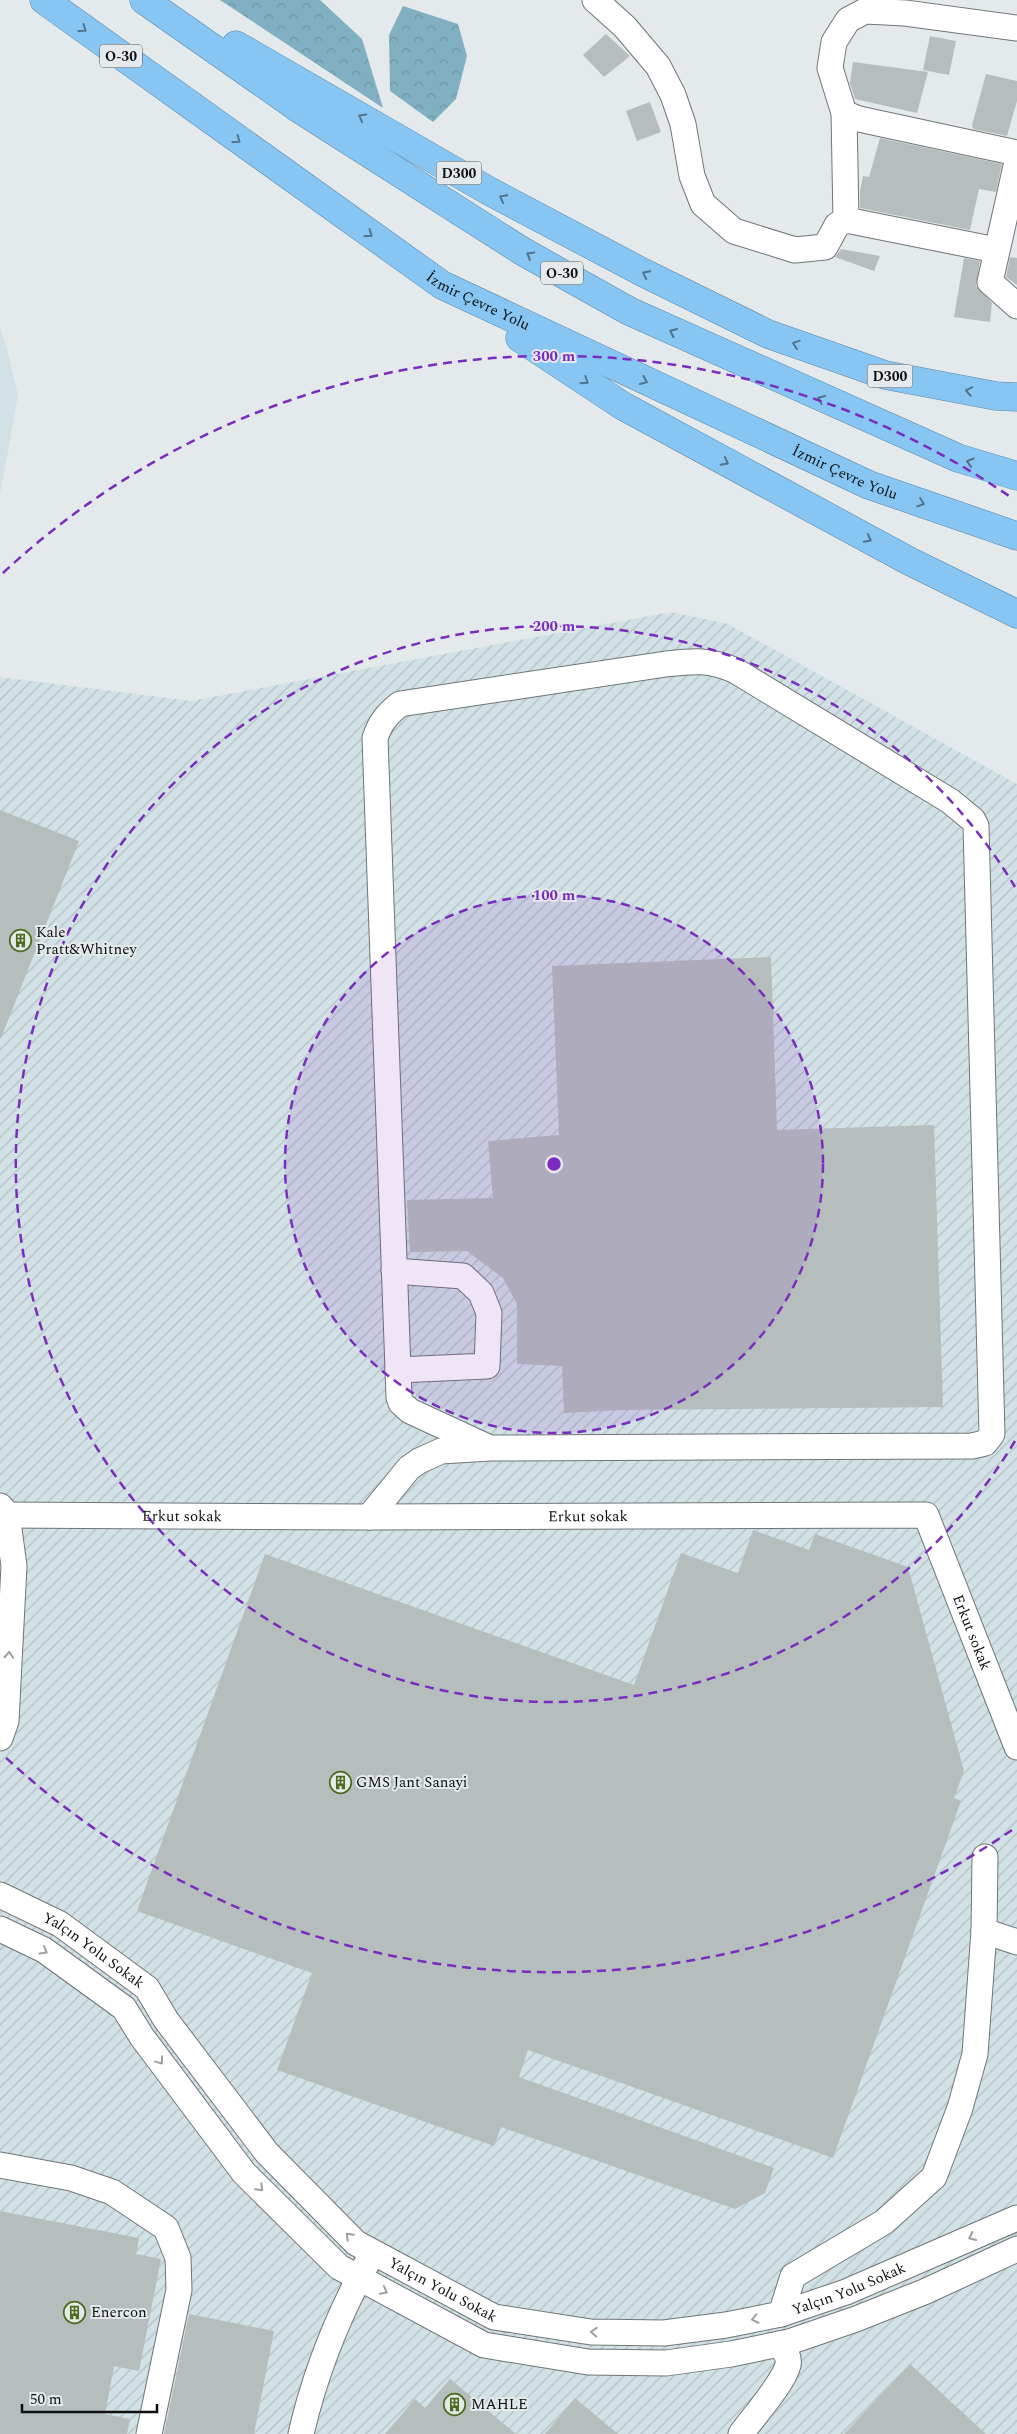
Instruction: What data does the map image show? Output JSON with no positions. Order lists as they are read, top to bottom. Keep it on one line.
{"streets":{"highway":["O-30","D300","İzmir Çevre Yolu"],"street":["Erkut sokak","Yalçın Yolu Sokak"]},"places":{"building":["Kale Pratt&Whitney","GMS Jant Sanayi","Enercon","MAHLE"]},"scale_bar":"50 m","rings":["300 m","200 m","100 m"]}
